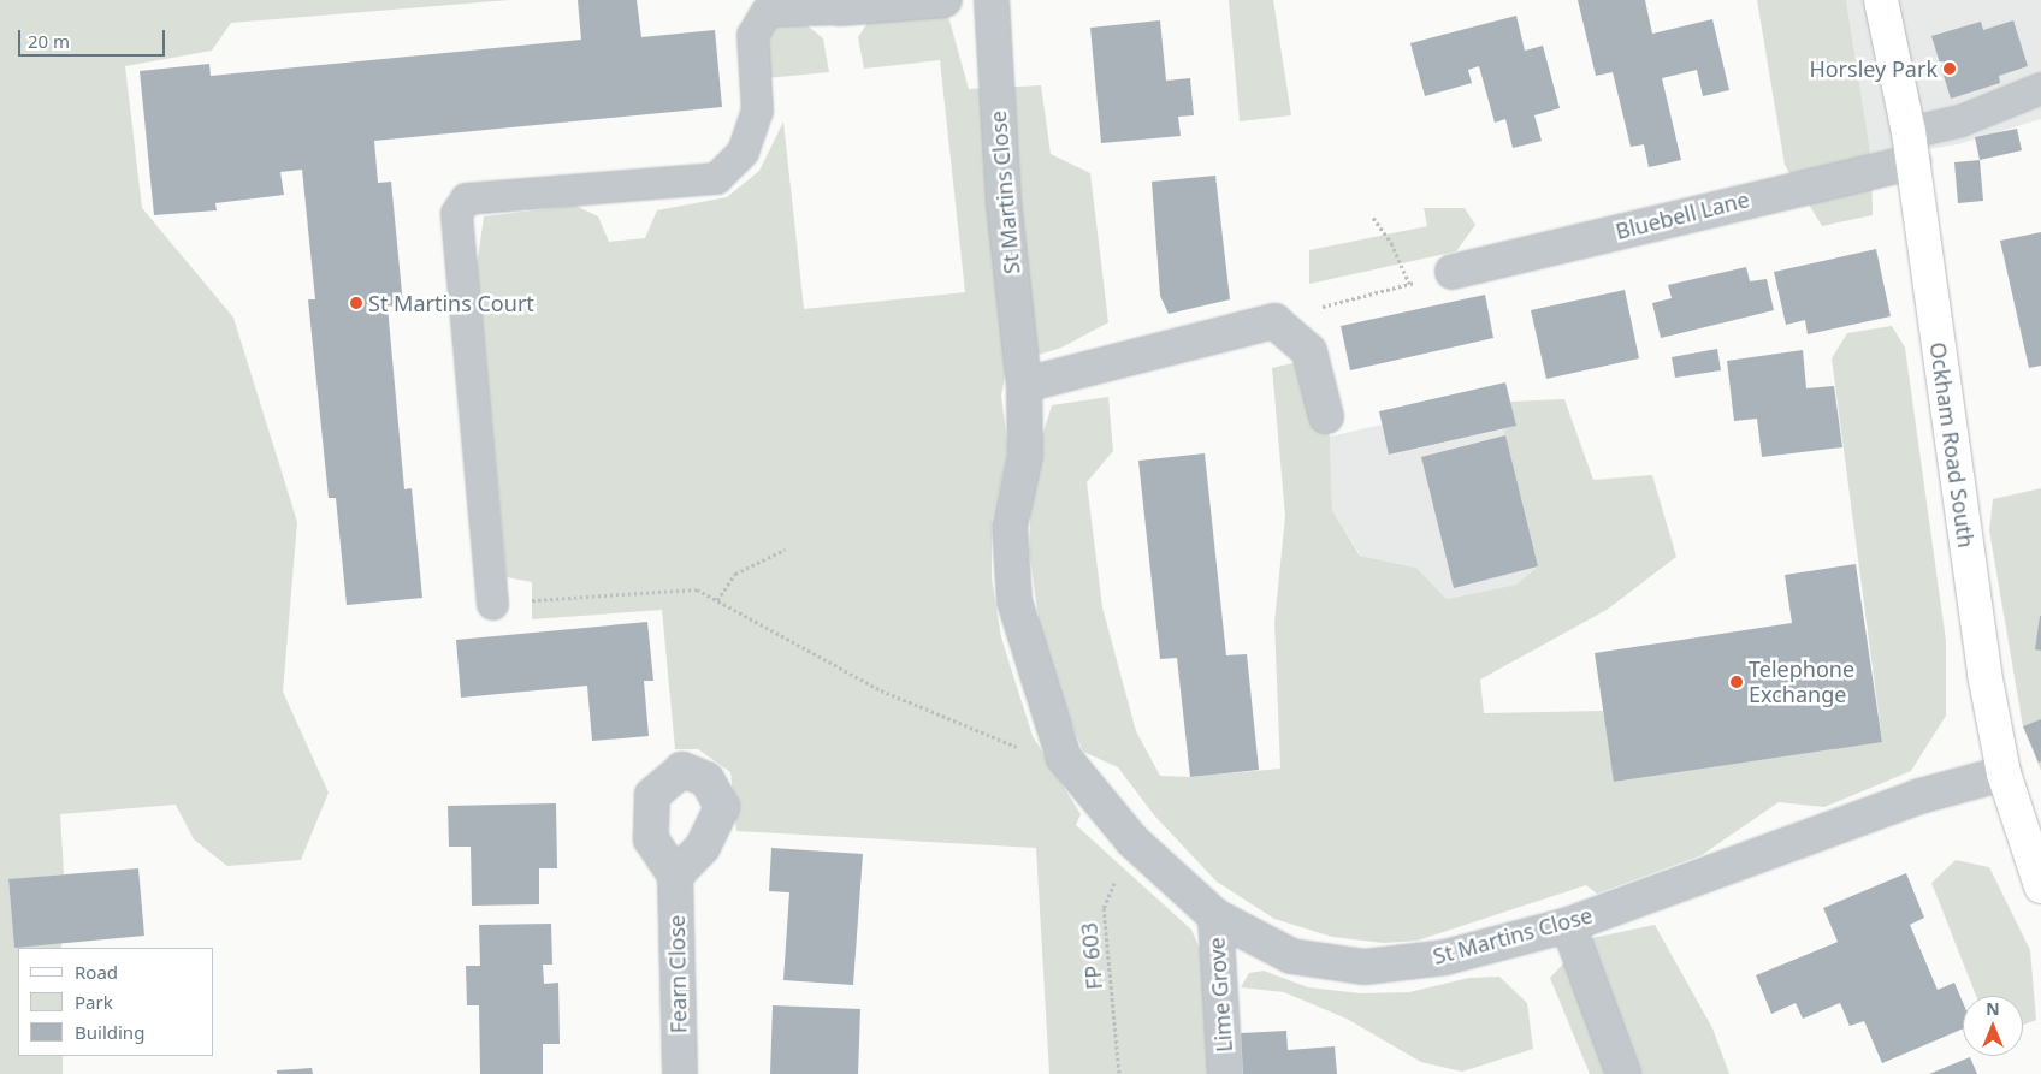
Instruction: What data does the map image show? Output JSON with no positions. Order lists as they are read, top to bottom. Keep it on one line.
{"streets":{"main road":["Ockham Road South"],"street":["St Martins Close","Bluebell Lane","Fearn Close","Lime Grove"],"path":["FP 603"]},"crossings":[["St Martins Close","Ockham Road South"],["St Martins Close","FP 603"],["St Martins Close","Lime Grove"],["Bluebell Lane","Ockham Road South"]],"places":["Horsley Park","St Martins Court","Telephone Exchange"],"legend":["Road","Park","Building"],"scale_bar":"20 m","north":"top"}
